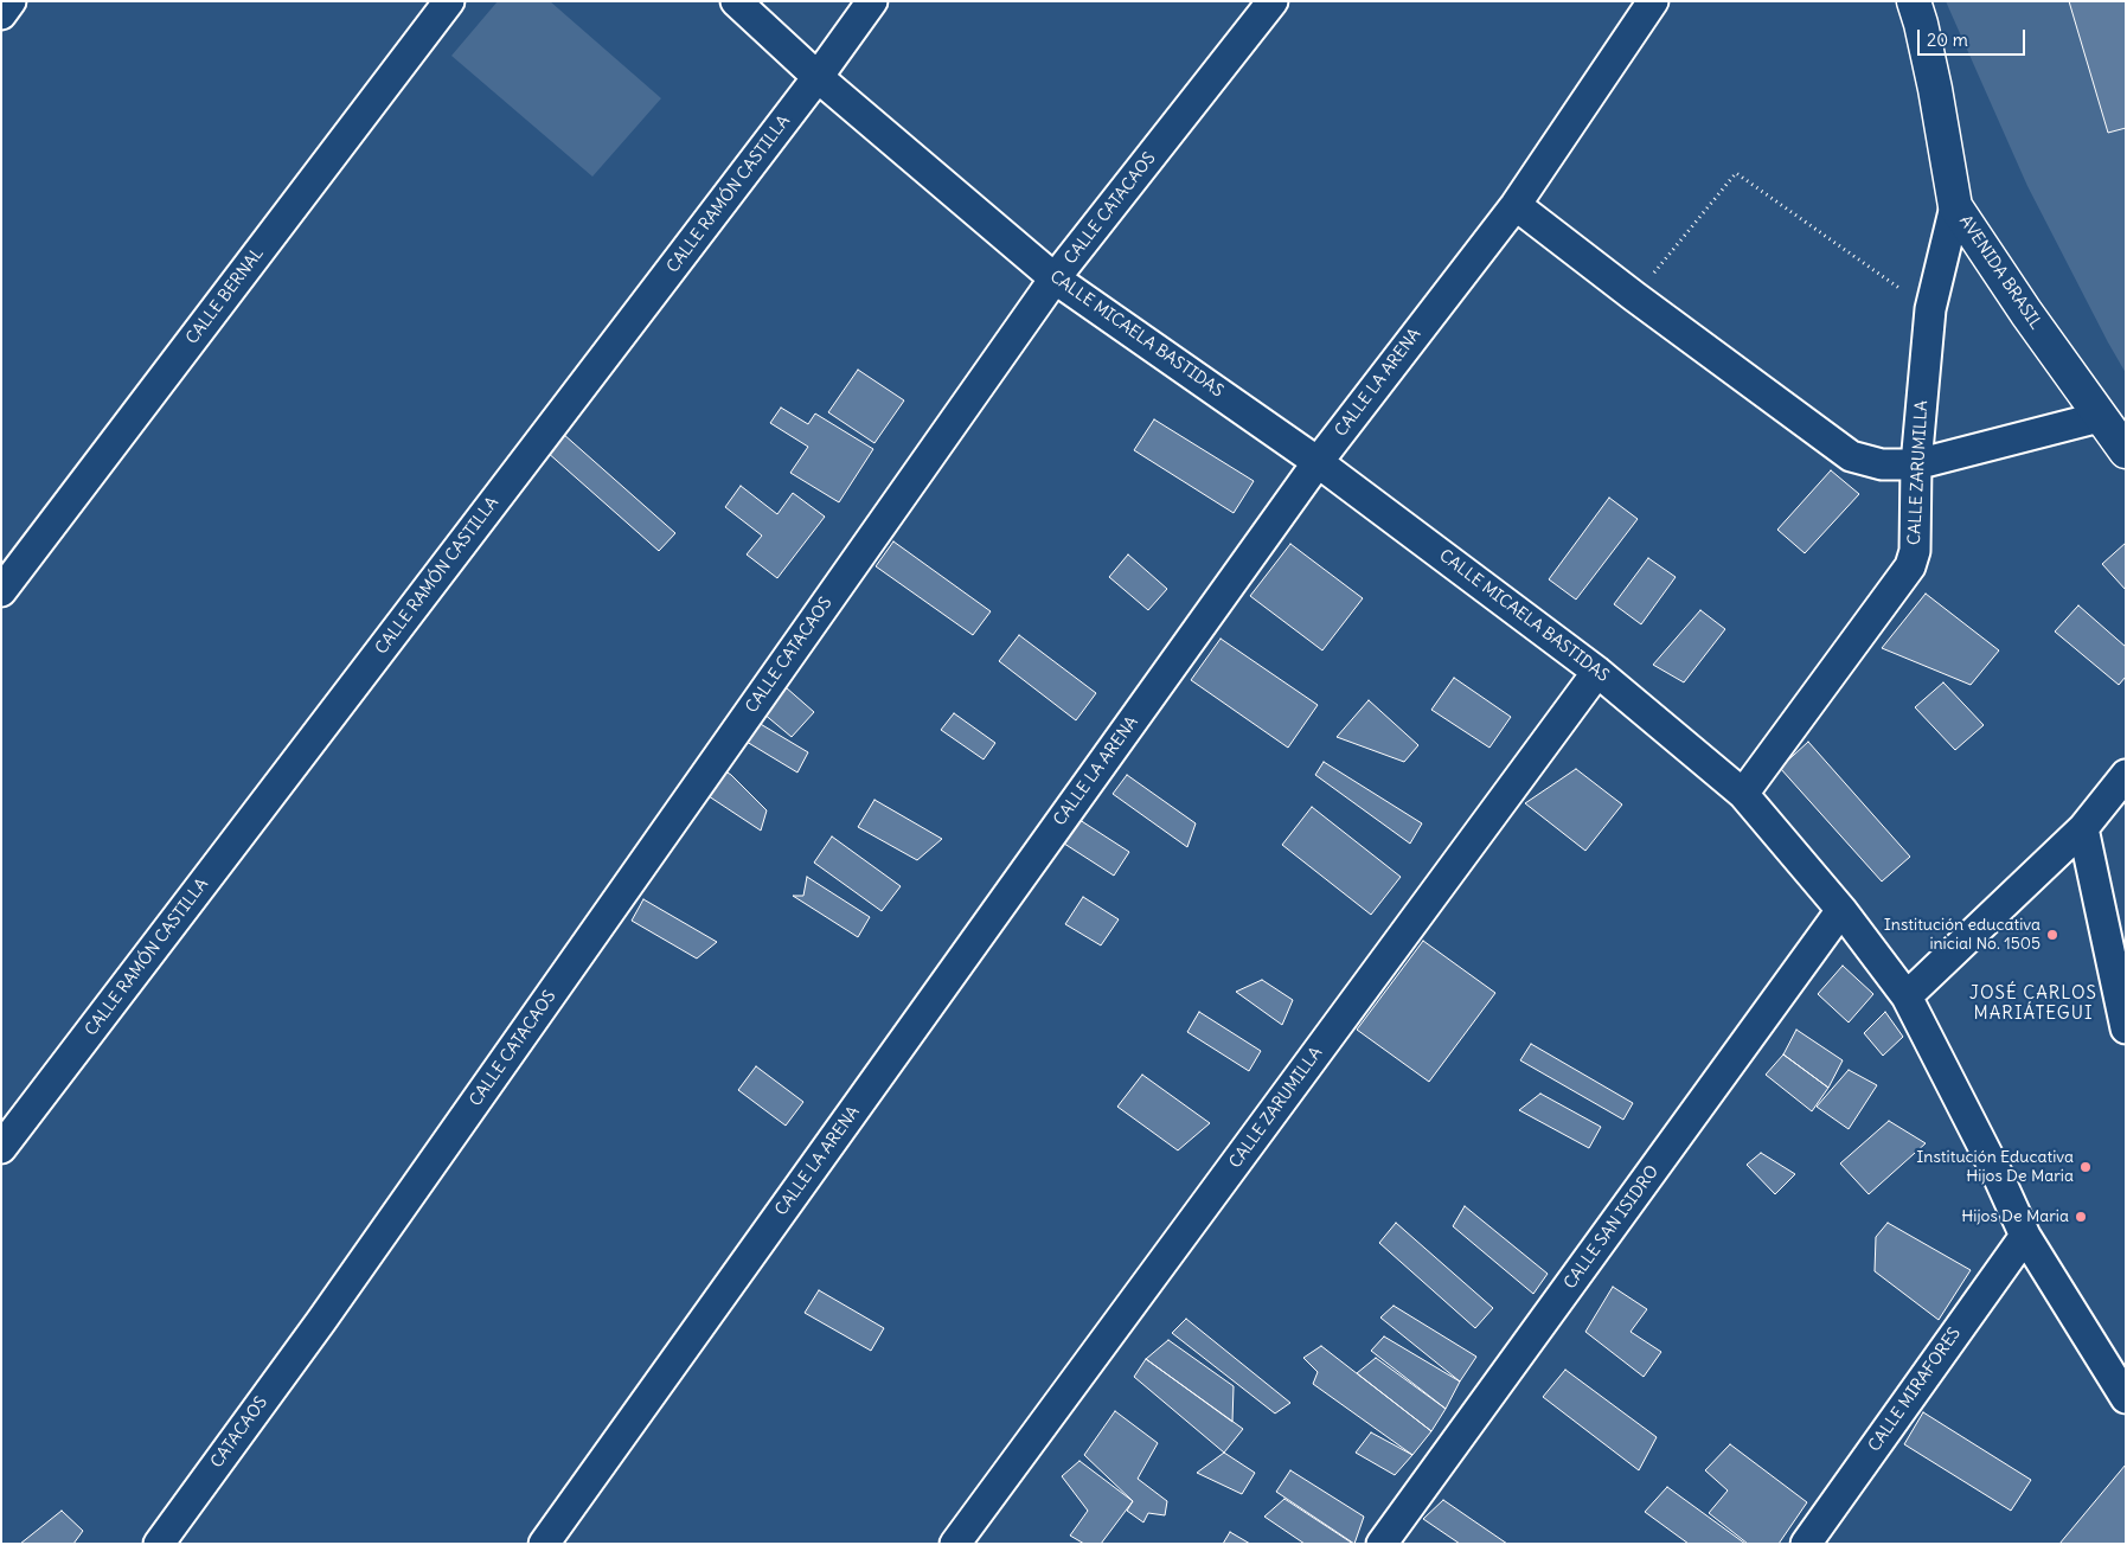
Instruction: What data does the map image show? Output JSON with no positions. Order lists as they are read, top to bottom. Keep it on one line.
{"streets":{"street":["CALLE RAMÓN CASTILLA","CALLE CATACAOS","AVENIDA BRASIL","CALLE BERNAL","CALLE MICAELA BASTIDAS","CALLE LA ARENA","CALLE ZARUMILLA","CALLE SAN ISIDRO","CALLE MIRAFORES","CATACAOS"]},"crossings":[["CALLE RAMÓN CASTILLA","CALLE MICAELA BASTIDAS"],["CALLE CATACAOS","CALLE MICAELA BASTIDAS"],["CALLE CATACAOS","CATACAOS"],["AVENIDA BRASIL","CALLE ZARUMILLA"],["CALLE MICAELA BASTIDAS","CALLE LA ARENA"],["CALLE MICAELA BASTIDAS","CALLE ZARUMILLA"],["CALLE MICAELA BASTIDAS","CALLE SAN ISIDRO"],["CALLE MICAELA BASTIDAS","CALLE MIRAFORES"]],"districts":["JOSÉ CARLOS MARIÁTEGUI"],"places":["Institución educativa inicial No. 1505","Institución Educativa Hijos De Maria","Hijos De Maria"],"scale_bar":"20 m"}
